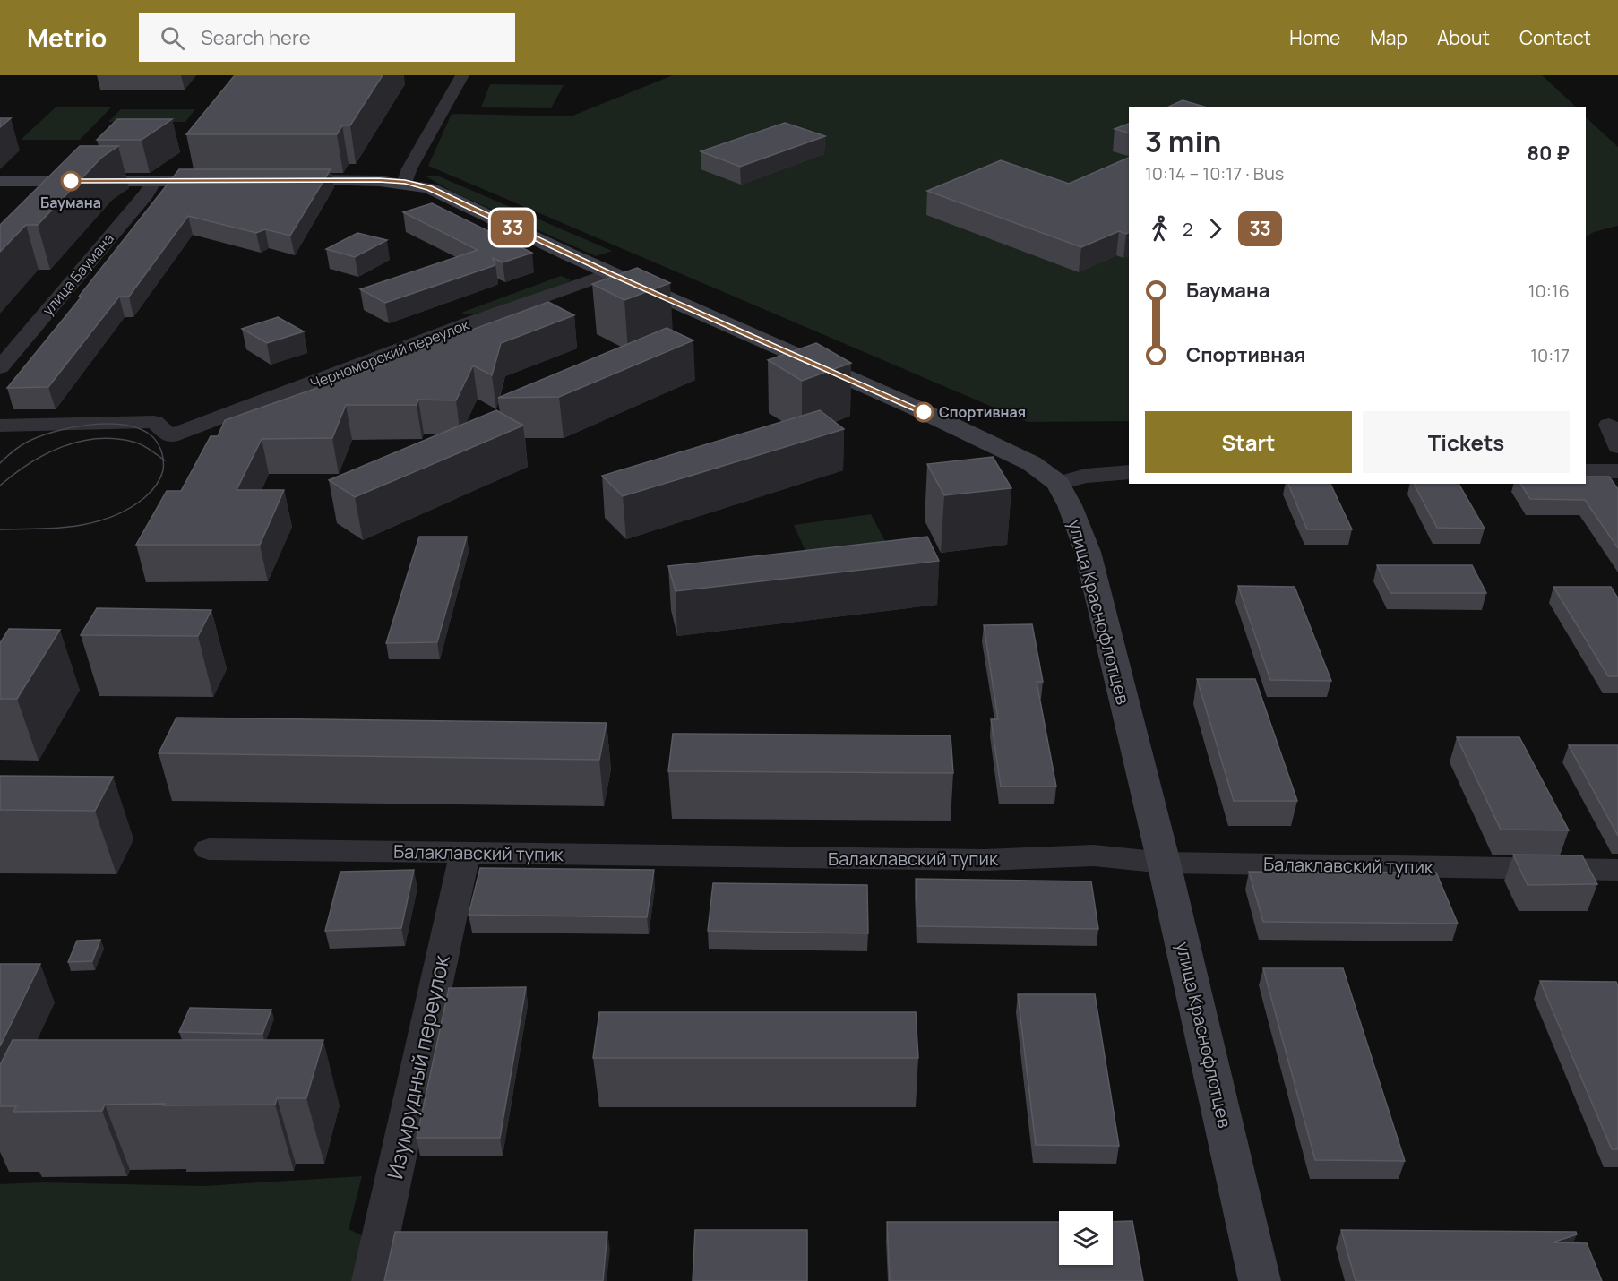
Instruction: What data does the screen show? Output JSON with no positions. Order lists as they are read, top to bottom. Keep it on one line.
{"streets":{"main road":["улица Краснофлотцев"],"street":["улица Баумана","Черноморский переулок","Балаклавский тупик","Изумрудный переулок"]},"crossings":[["Черноморский переулок","улица Краснофлотцев"],["улица Краснофлотцев","Балаклавский тупик"],["Балаклавский тупик","Изумрудный переулок"]],"places":["Баумана","Спортивная"],"lines":["bus line 33"],"page":{"header":"Metrio","search":"Search here","nav":["Home","Map","About","Contact"],"on_map":"33","heading":["3 min","10:14 – 10:17 · Bus","80 ₽"],"legs":["2","33"],"list":[{"name":"Баумана","value":"10:16"},{"name":"Спортивная","value":"10:17"}],"buttons":["Start","Tickets"]}}
